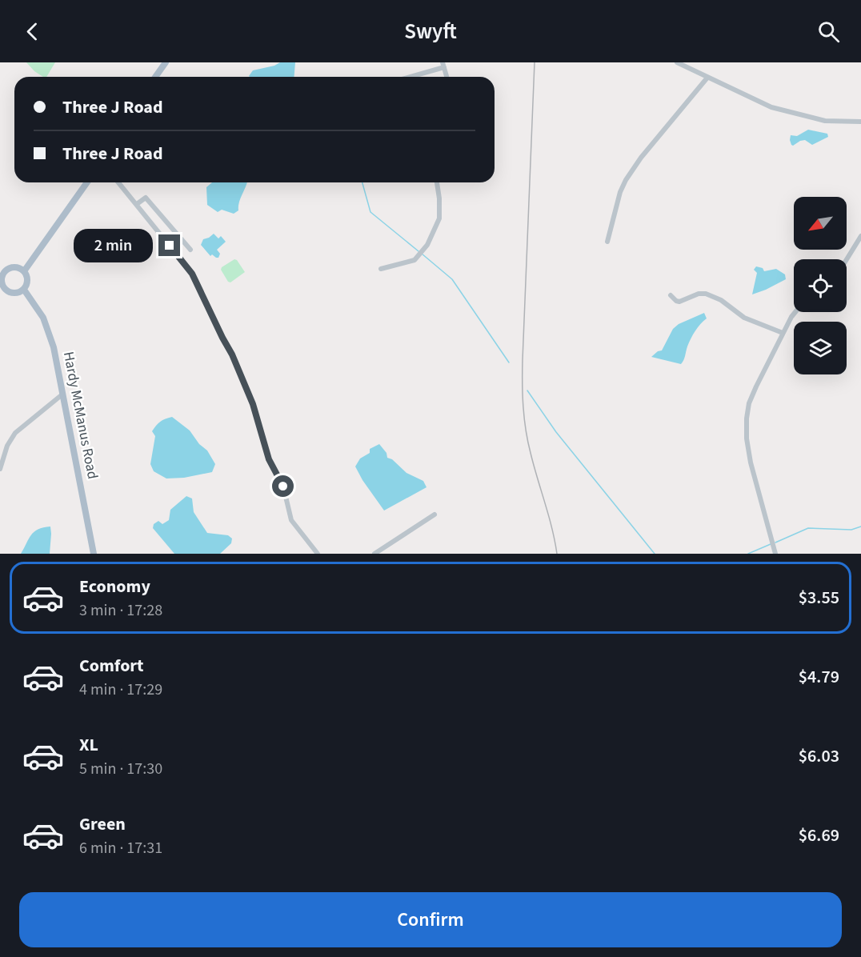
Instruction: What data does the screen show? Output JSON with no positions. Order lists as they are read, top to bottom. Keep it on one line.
{"streets":{"main road":["Hardy McManus Road"]},"north":"bottom left","page":{"header":"Swyft","banner":["Three J Road","Three J Road"],"bubble":"2 min","list":[{"name":"Economy","note":"3 min · 17:28","value":"$3.55"},{"name":"Comfort","note":"4 min · 17:29","value":"$4.79"},{"name":"XL","note":"5 min · 17:30","value":"$6.03"},{"name":"Green","note":"6 min · 17:31","value":"$6.69"}],"buttons":"Confirm"}}
